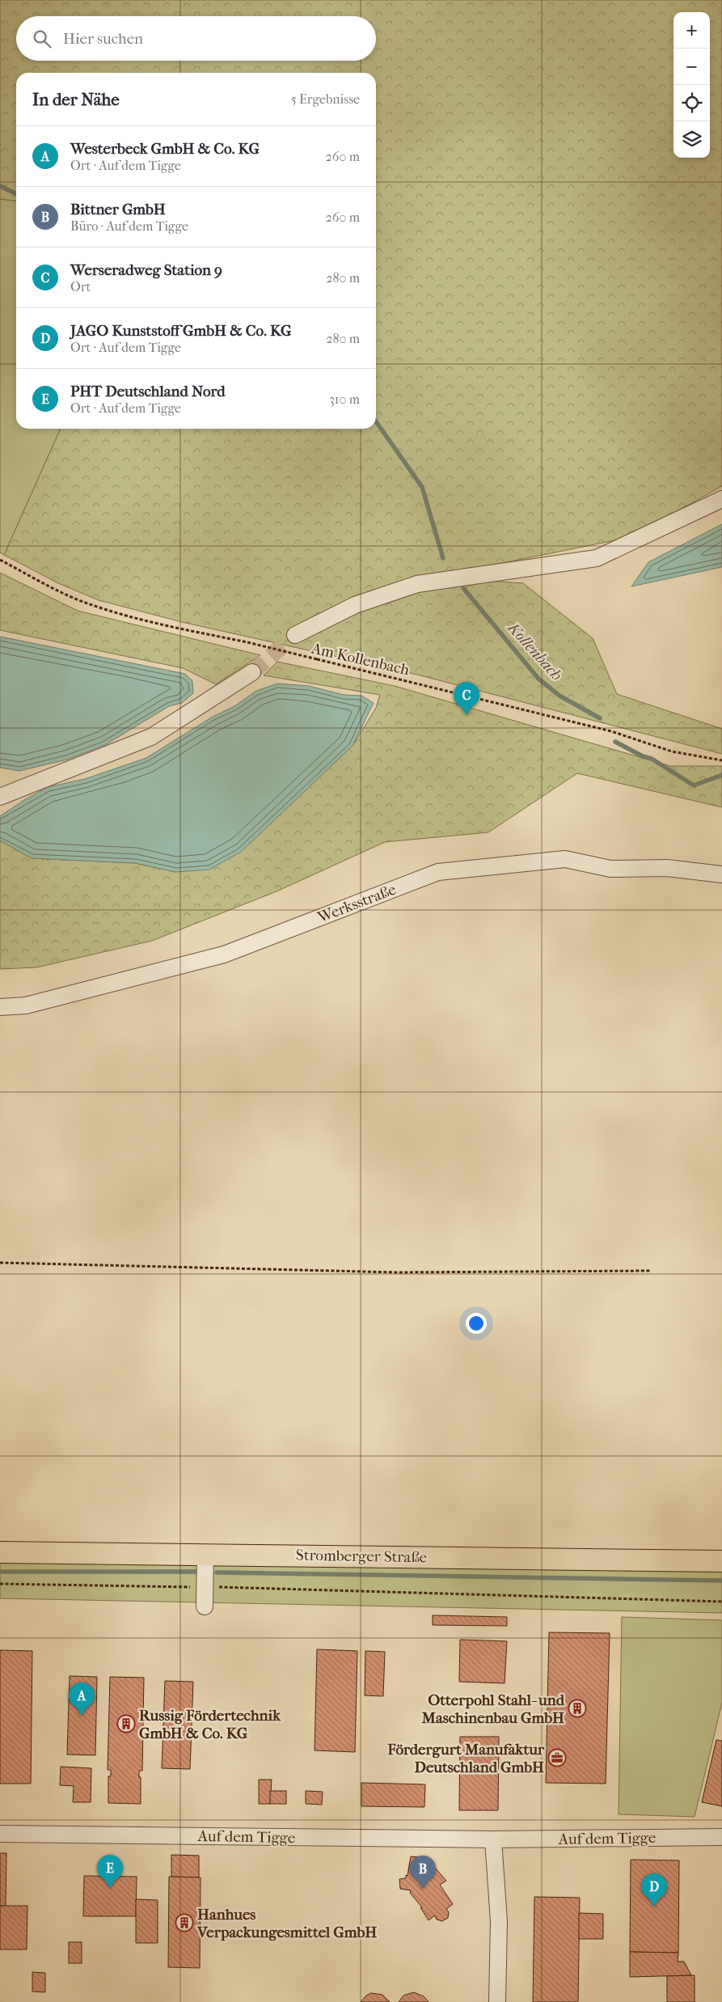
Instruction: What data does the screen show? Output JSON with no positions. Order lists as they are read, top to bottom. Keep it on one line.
{"streets":{"main road":["Stromberger Straße"],"street":["Werksstraße","Auf dem Tigge"],"path":["Am Kollenbach"]},"water":["Kollenbach"],"places":{"building":["Otterpohl Stahl- und Maschinenbau GmbH","Russig Fördertechnik GmbH & Co. KG","Hanhues Verpackungesmittel GmbH"],"office":["Fördergurt Manufaktur Deutschland GmbH"]},"page":{"map_buttons":["+","−"],"search":"Hier suchen","heading":["In der Nähe","5 Ergebnisse"],"list":[{"mark":"A","name":"Westerbeck GmbH & Co. KG","note":"Ort · Auf dem Tigge","value":"260 m"},{"mark":"B","name":"Bittner GmbH","note":"Büro · Auf dem Tigge","value":"260 m"},{"mark":"C","name":"Werseradweg Station 9","note":"Ort","value":"280 m"},{"mark":"D","name":"JAGO Kunststoff GmbH & Co. KG","note":"Ort · Auf dem Tigge","value":"280 m"},{"mark":"E","name":"PHT Deutschland Nord","note":"Ort · Auf dem Tigge","value":"310 m"}],"pins":["C","A","E","B","D"]}}
